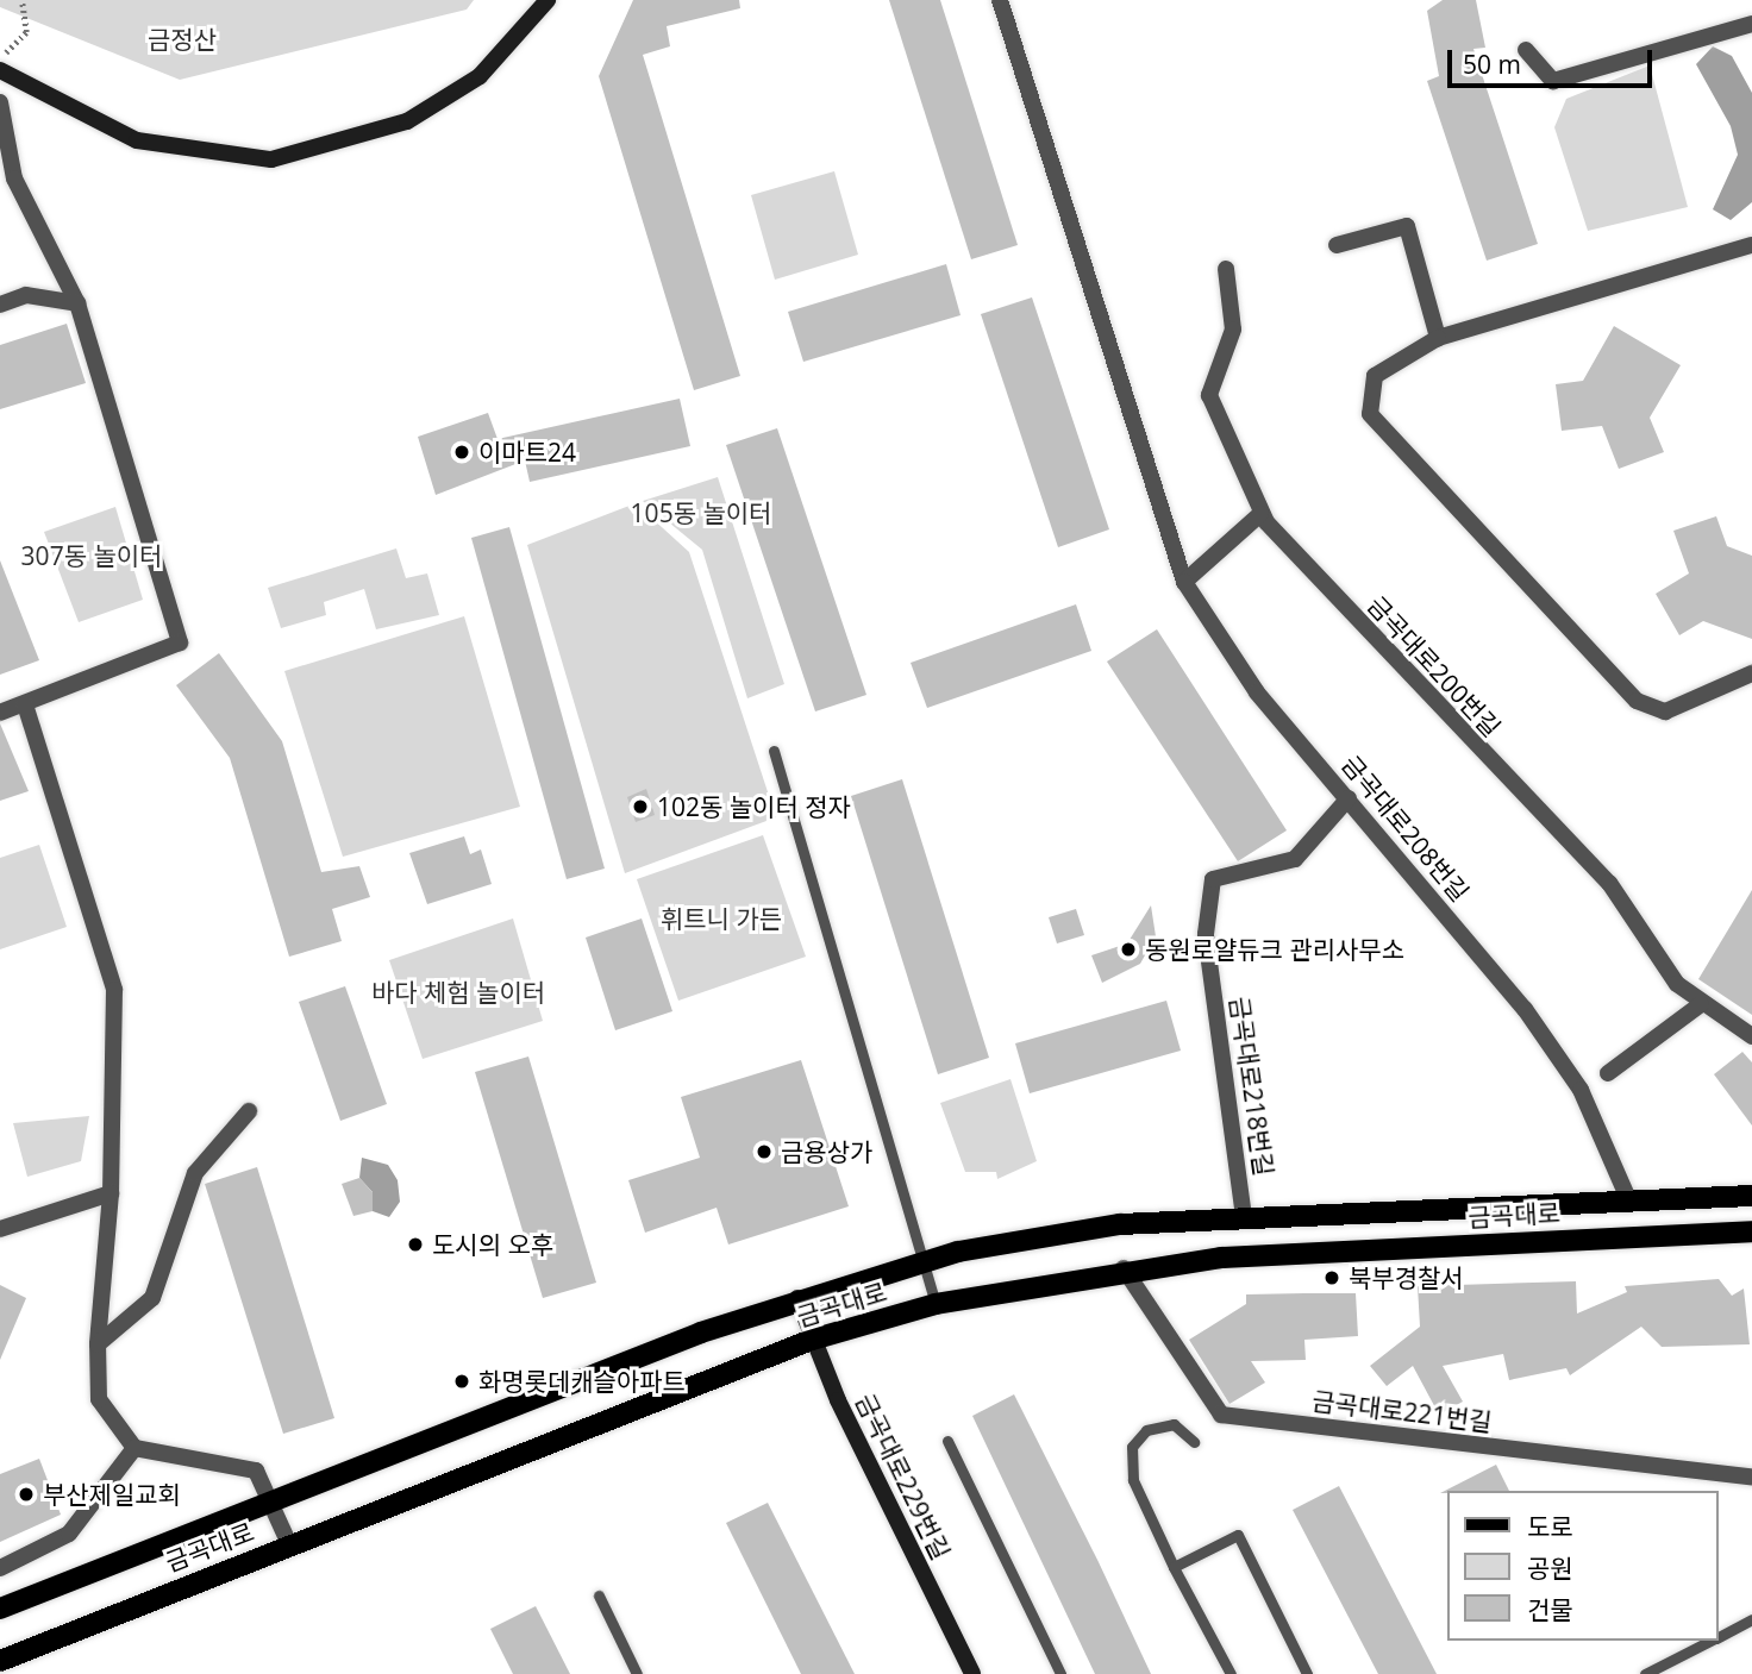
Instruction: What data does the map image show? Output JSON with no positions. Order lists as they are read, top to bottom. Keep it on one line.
{"streets":{"main road":["금곡대로"],"street":["금곡대로200번길","금곡대로208번길","금곡대로218번길","금곡대로221번길","금곡대로229번길"]},"crossings":[["금곡대로208번길","금곡대로218번길"],["금곡대로208번길","금곡대로"],["금곡대로218번길","금곡대로"],["금곡대로","금곡대로221번길"],["금곡대로","금곡대로229번길"]],"parks":["금정산","105동 놀이터","307동 놀이터","휘트니 가든","바다 체험 놀이터"],"places":["이마트24","102동 놀이터 정자","동원로얄듀크 관리사무소","금용상가","도시의 오후","북부경찰서","화명롯데캐슬아파트","부산제일교회"],"legend":["도로","공원","건물"],"scale_bar":"50 m"}
